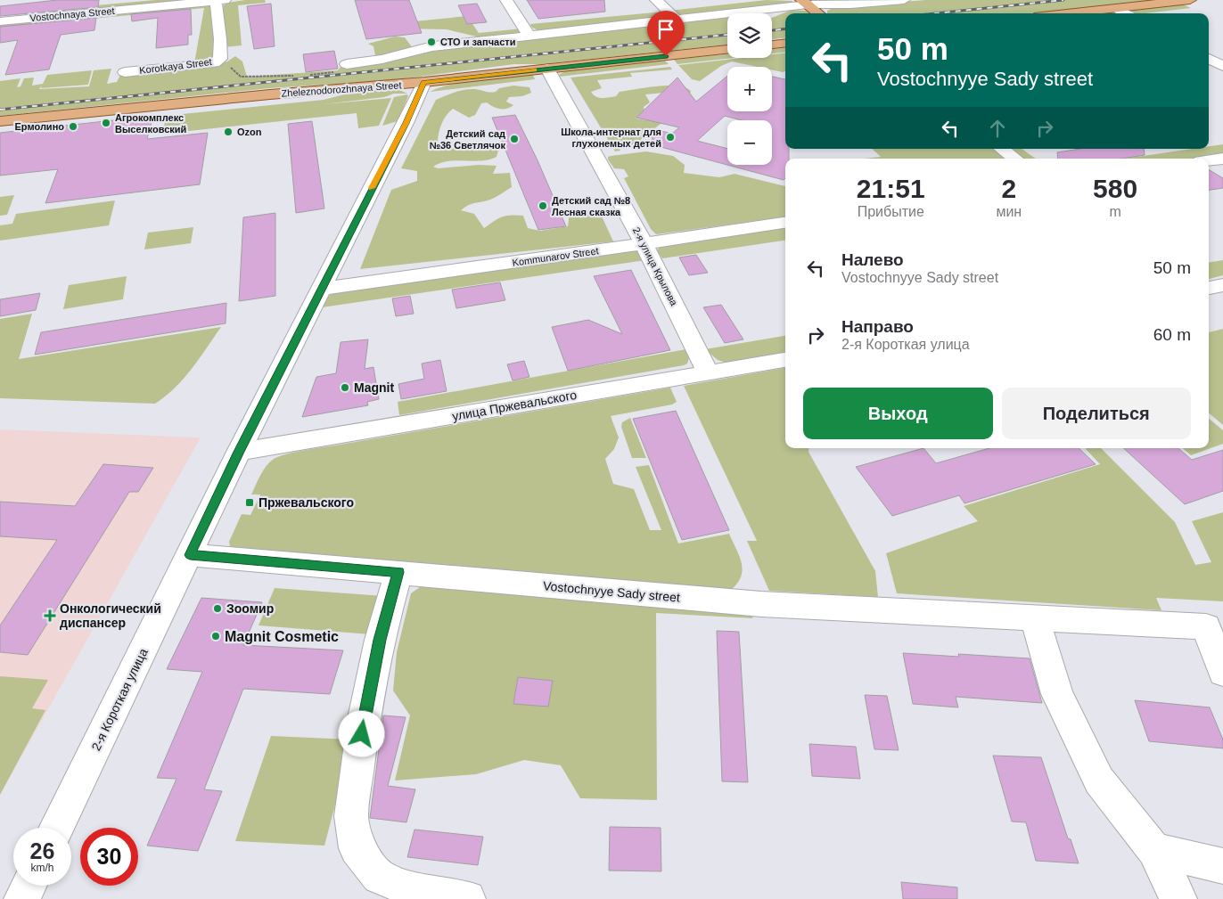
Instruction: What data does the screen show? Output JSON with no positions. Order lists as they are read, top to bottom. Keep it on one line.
{"streets":{"main road":["Zheleznodorozhnaya Street"],"street":["Vostochnaya Street","Korotkaya Street","Kommunarov Street","2-я улица Крылова","улица Пржевальского","Vostochnyye Sady street","2-я Короткая улица"]},"crossings":[["Vostochnaya Street","Korotkaya Street"],["Zheleznodorozhnaya Street","2-я улица Крылова"],["Zheleznodorozhnaya Street","2-я Короткая улица"],["Kommunarov Street","2-я улица Крылова"],["Kommunarov Street","2-я Короткая улица"],["2-я улица Крылова","улица Пржевальского"],["улица Пржевальского","2-я Короткая улица"],["Vostochnyye Sady street","2-я Короткая улица"]],"places":{"other":["СТО и запчасти","Агрокомплекс Выселковский","Ермолино","Ozon","Школа-интернат для глухонемых детей","Детский сад №36 Светлячок","Детский сад №8 Лесная сказка","Magnit","Зоомир","Magnit Cosmetic"],"transit":["Пржевальского"],"health":["Онкологический диспансер"]},"page":{"map_buttons":["+","−"],"turn":["50 m","Vostochnyye Sady street"],"eta":["21:51","Прибытие","2","мин","580","m"],"list":[{"name":"Налево","note":"Vostochnyye Sady street","value":"50 m"},{"name":"Направо","note":"2-я Короткая улица","value":"60 m"}],"buttons":["Выход","Поделиться"],"speed":"26 km/h","limit":"30"}}
